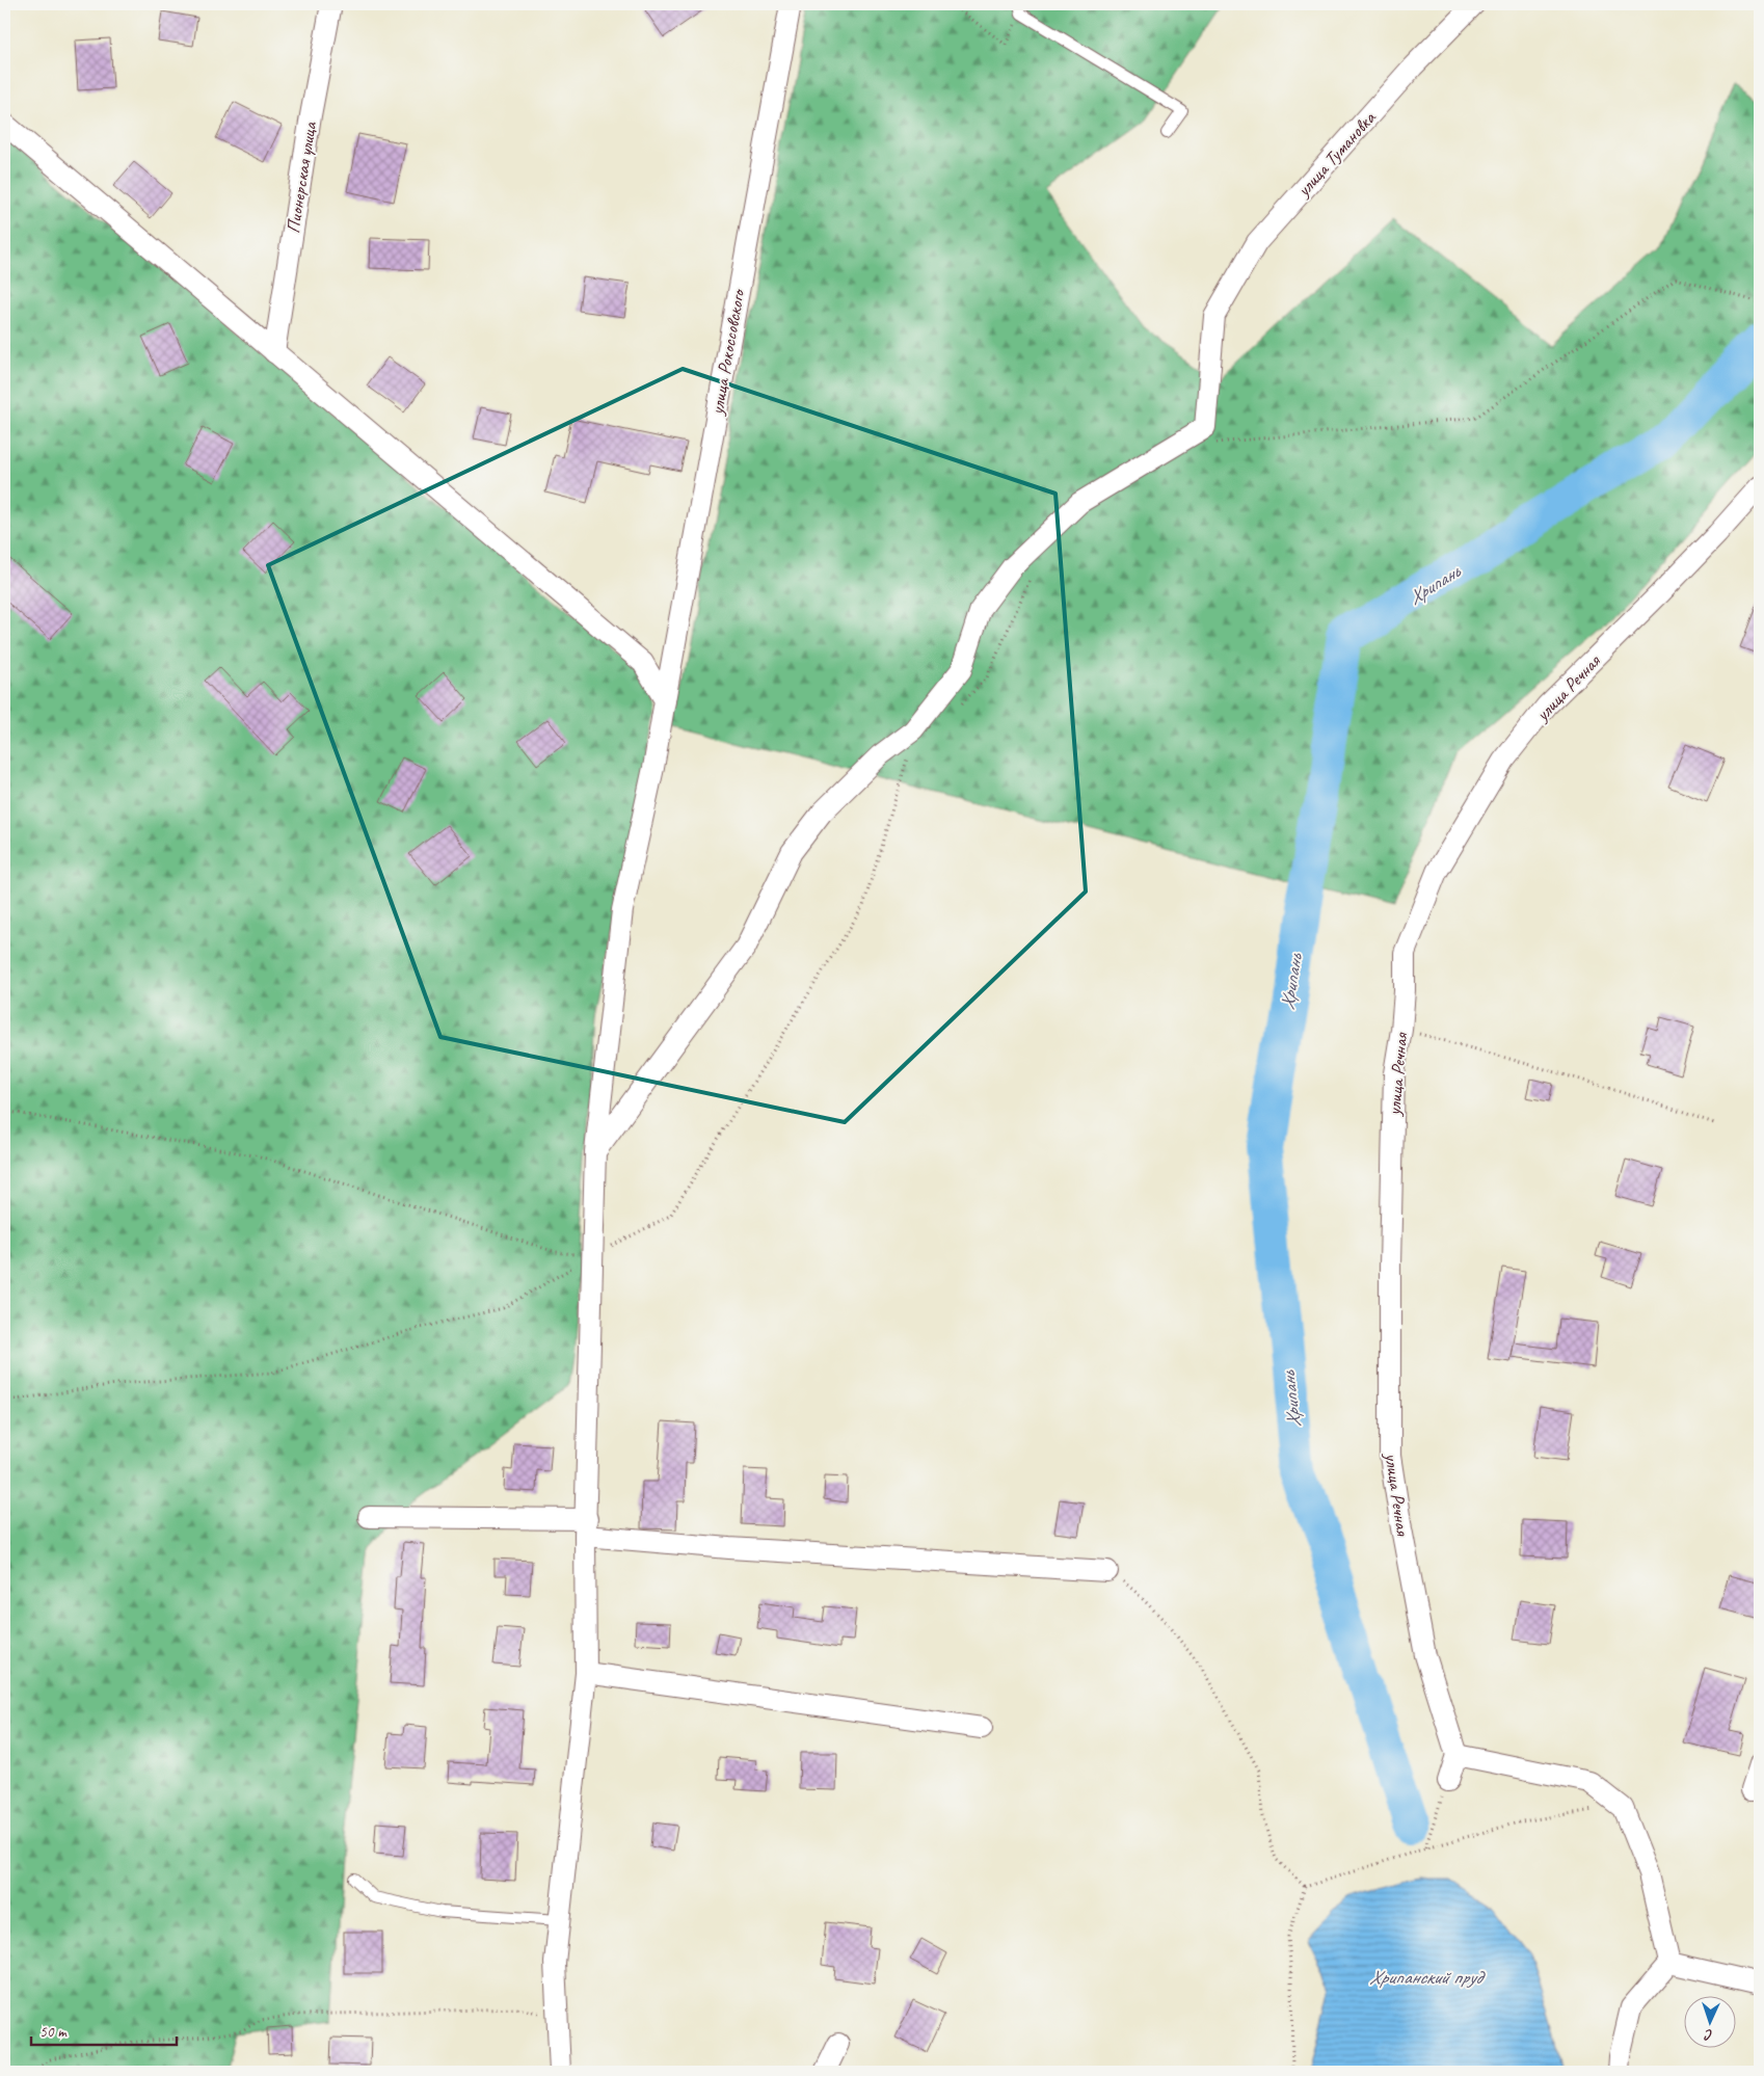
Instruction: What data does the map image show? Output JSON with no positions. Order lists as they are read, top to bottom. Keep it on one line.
{"streets":{"street":["улица Тумановка","Пионерская улица","улица Рокоссовского","улица Речная"]},"crossings":[["улица Тумановка","улица Рокоссовского"]],"water":["Хрипань","Хрипанский пруд"],"scale_bar":"50 m","north":"bottom"}
